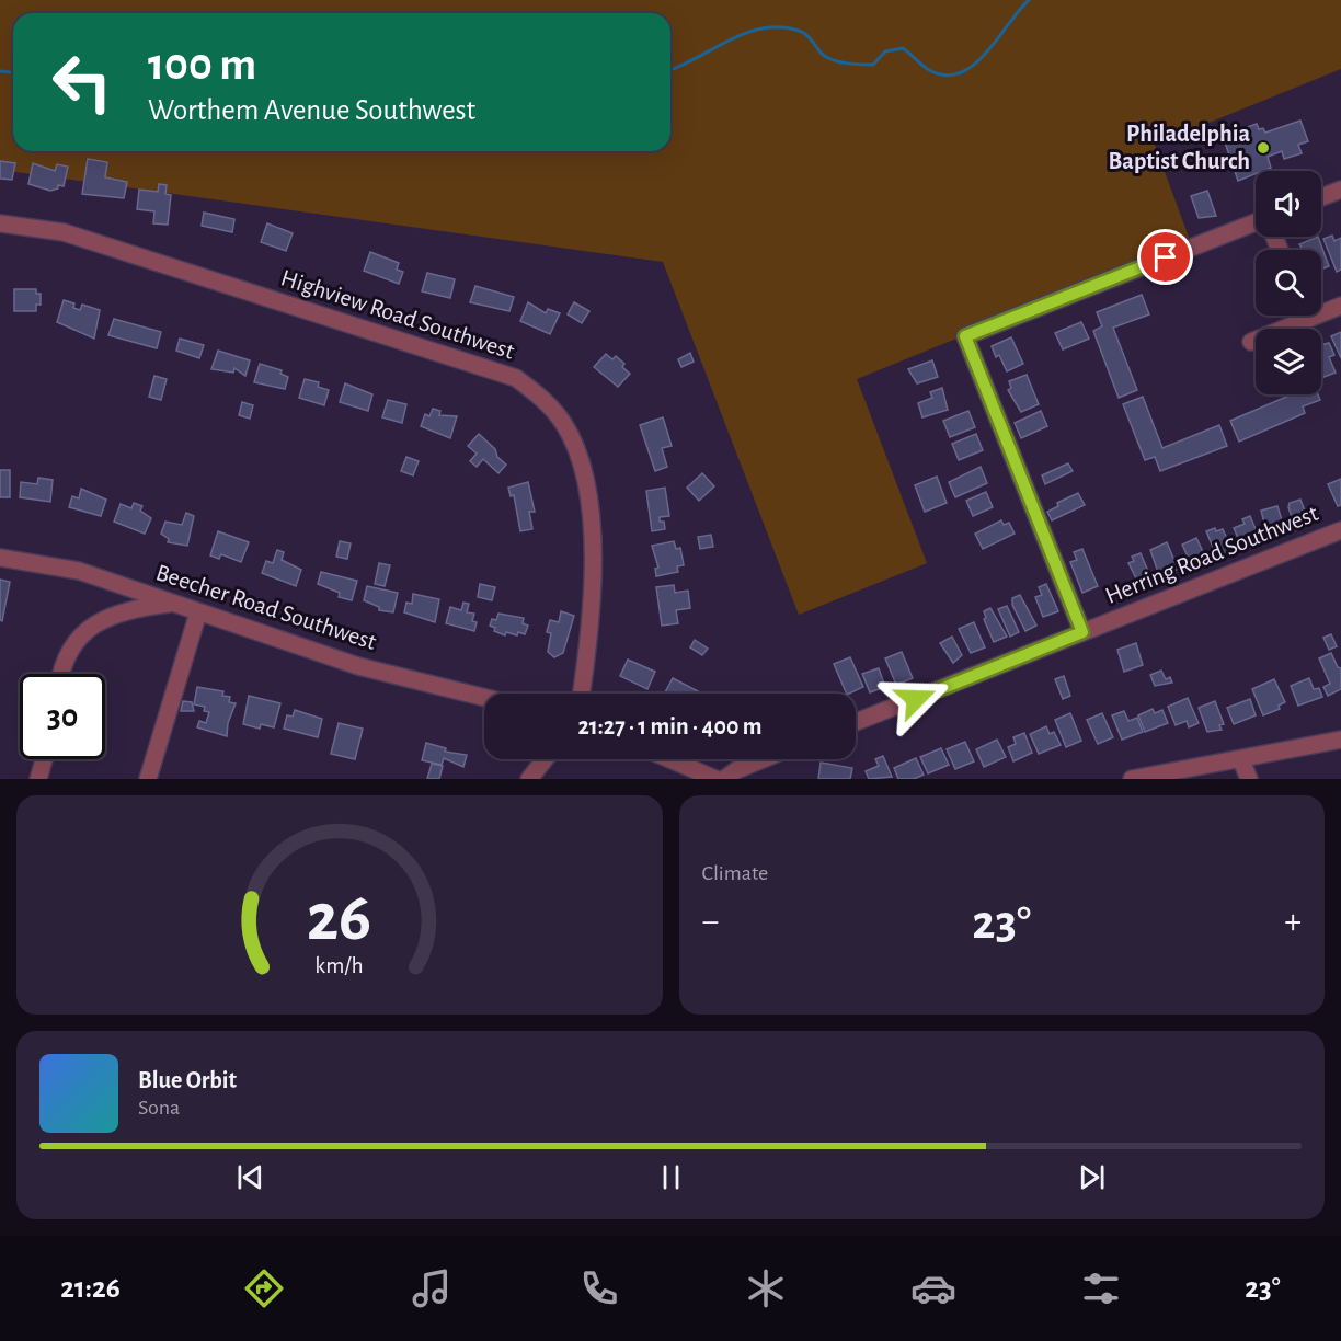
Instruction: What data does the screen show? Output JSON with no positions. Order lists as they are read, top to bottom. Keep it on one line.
{"streets":{"street":["Highview Road Southwest","Herring Road Southwest","Beecher Road Southwest"]},"places":["Philadelphia Baptist Church"],"page":{"turn":["100 m","Worthem Avenue Southwest"],"limit":"30","trip":"21:27 · 1 min · 400 m","tile":"Climate","heat":["−","23°","+"],"song":["Blue Orbit","Sona"],"tabs":["21:26","23°"],"gauge":["26","km/h"]}}
